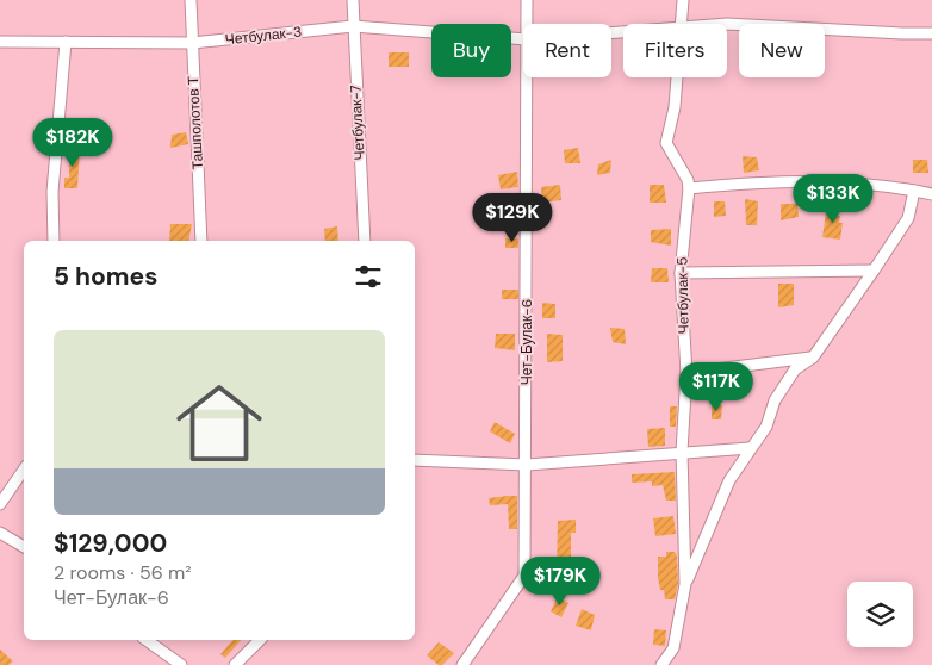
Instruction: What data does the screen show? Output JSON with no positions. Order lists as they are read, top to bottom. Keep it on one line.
{"streets":{"street":["Четбулак-3","Ташполотов Т","Четбулак-7","Четбулак-5","Чет-Булак-6"]},"crossings":[["Четбулак-3","Ташполотов Т"],["Четбулак-3","Четбулак-7"]],"page":{"chip":["Buy","Rent","Filters","New"],"price":["$182K","$133K","$129K","$117K","$179K"],"heading":"5 homes","list":[{"name":"$129,000","note":"2 rooms · 56 m² · Чет-Булак-6"}]}}
